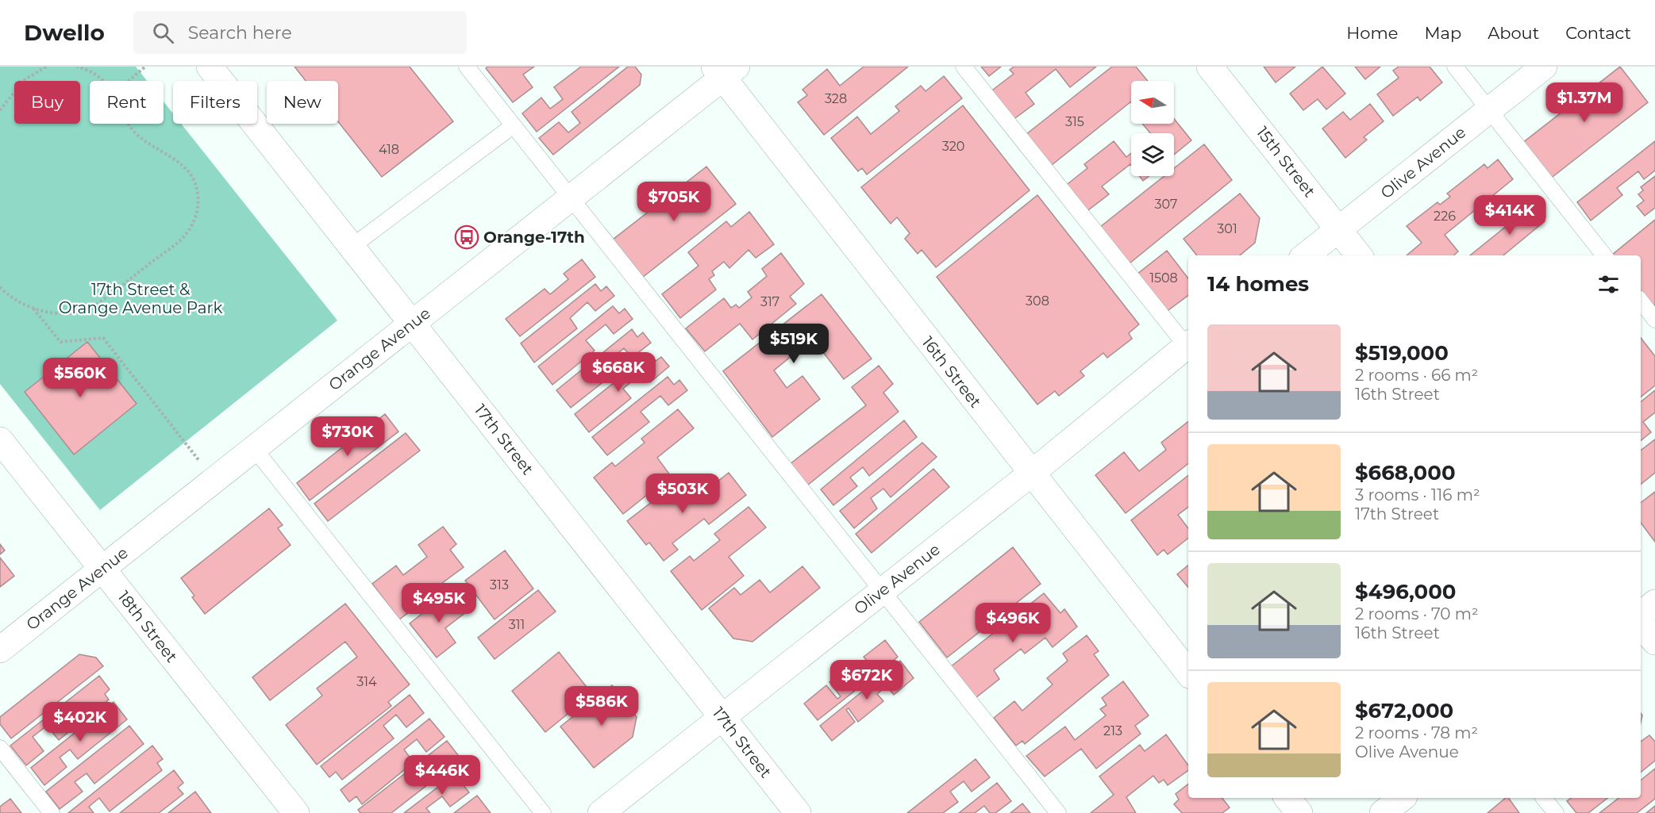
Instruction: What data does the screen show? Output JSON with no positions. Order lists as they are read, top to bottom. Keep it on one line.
{"streets":{"street":["15th Street","Olive Avenue","Orange Avenue","16th Street","17th Street","18th Street"]},"crossings":[["15th Street","Olive Avenue"],["Olive Avenue","16th Street"],["Olive Avenue","17th Street"],["Orange Avenue","16th Street"],["Orange Avenue","17th Street"],["Orange Avenue","18th Street"]],"parks":["17th Street & Orange Avenue Park"],"places":{"bus stop":["Orange-17th"]},"house_numbers":["328","315","320","418","307","226","301","1508","308","317","313","311","314","213"],"north":"left","page":{"header":"Dwello","search":"Search here","nav":["Home","Map","About","Contact"],"chip":["Buy","Rent","Filters","New"],"price":["$1.37M","$705K","$414K","$519K","$668K","$560K","$730K","$503K","$495K","$496K","$672K","$586K","$402K","$446K"],"heading":"14 homes","list":[{"name":"$519,000","note":"2 rooms · 66 m² · 16th Street"},{"name":"$668,000","note":"3 rooms · 116 m² · 17th Street"},{"name":"$496,000","note":"2 rooms · 70 m² · 16th Street"},{"name":"$672,000","note":"2 rooms · 78 m² · Olive Avenue"}]}}
